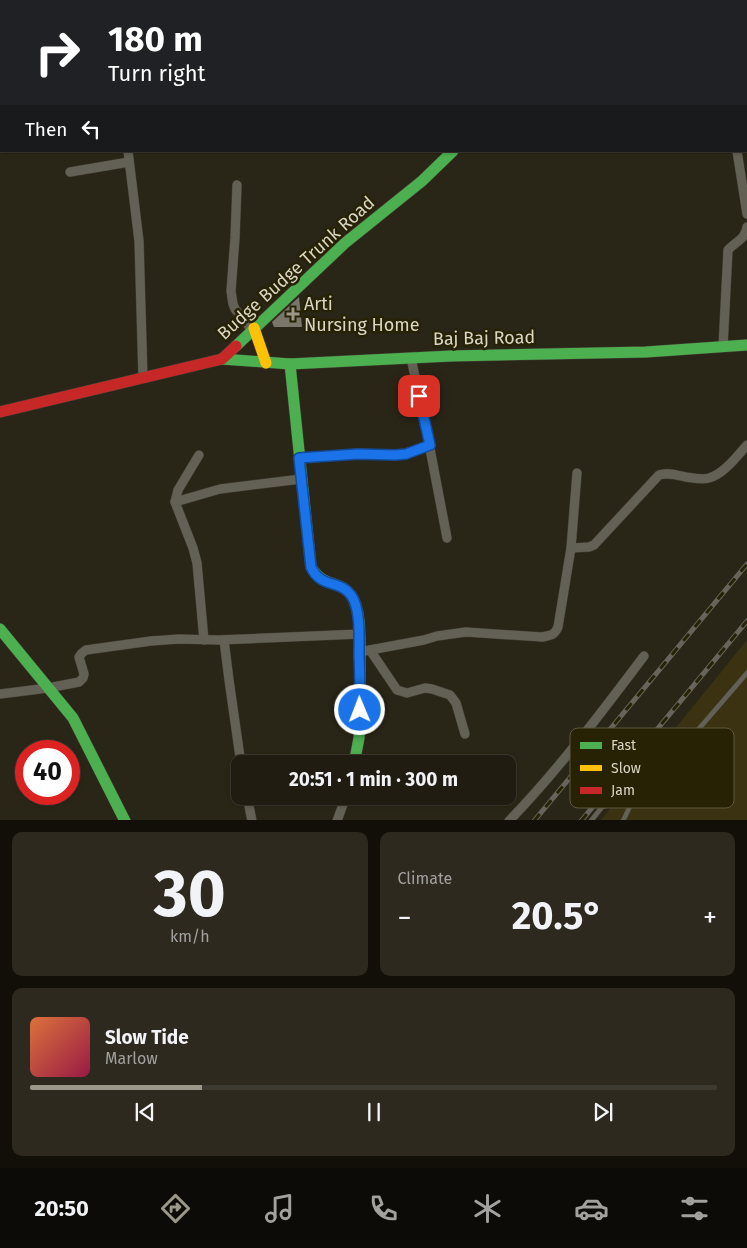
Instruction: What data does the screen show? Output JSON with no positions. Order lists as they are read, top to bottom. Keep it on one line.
{"streets":{"main road":["Budge Budge Trunk Road","Baj Baj Road"]},"crossings":[["Budge Budge Trunk Road","Baj Baj Road"]],"places":{"health":["Arti Nursing Home"]},"legend":["Fast","Slow","Jam"],"page":{"turn":["180 m","Turn right"],"then":"Then","limit":"40","trip":"20:51 · 1 min · 300 m","tile":[["30","km/h"],"Climate"],"heat":["−","20.5°","+"],"song":["Slow Tide","Marlow"],"tabs":"20:50"}}
